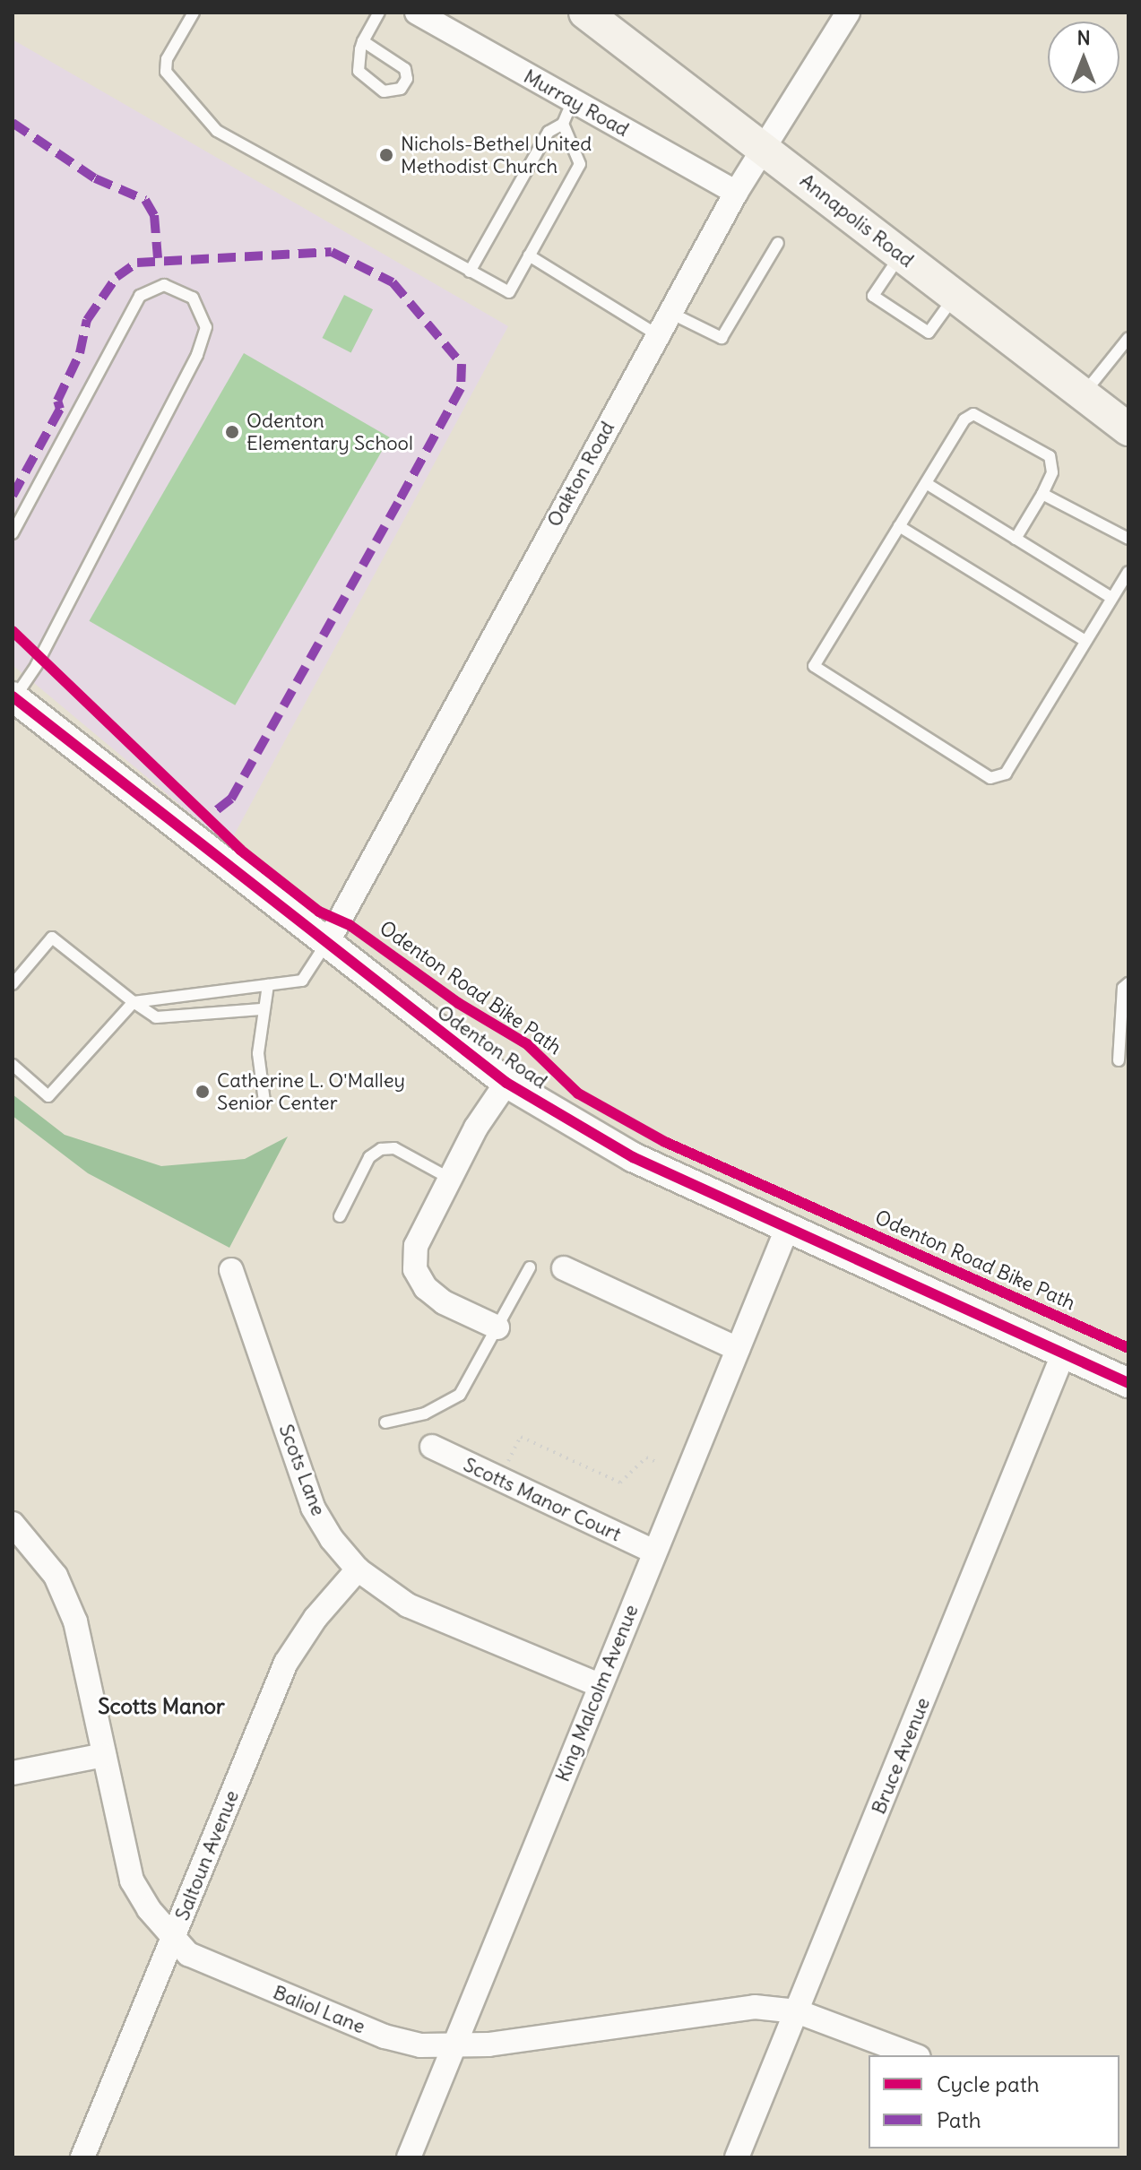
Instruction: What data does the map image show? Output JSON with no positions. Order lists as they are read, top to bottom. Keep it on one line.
{"streets":{"main road":["Annapolis Road"],"street":["Murray Road","Oakton Road","Odenton Road","Scots Lane","Scotts Manor Court","King Malcolm Avenue","Bruce Avenue","Saltoun Avenue","Baliol Lane"],"cycle path":["Odenton Road Bike Path"]},"crossings":[["Murray Road","Oakton Road"],["Annapolis Road","Oakton Road"],["Oakton Road","Odenton Road"],["Odenton Road","King Malcolm Avenue"],["Odenton Road","Bruce Avenue"],["Scots Lane","King Malcolm Avenue"],["Scots Lane","Saltoun Avenue"],["Scotts Manor Court","King Malcolm Avenue"],["King Malcolm Avenue","Baliol Lane"],["Bruce Avenue","Baliol Lane"],["Saltoun Avenue","Baliol Lane"]],"districts":["Scotts Manor"],"places":["Nichols-Bethel United Methodist Church","Odenton Elementary School","Catherine L. O'Malley Senior Center"],"legend":["Cycle path","Path"],"north":"top"}
